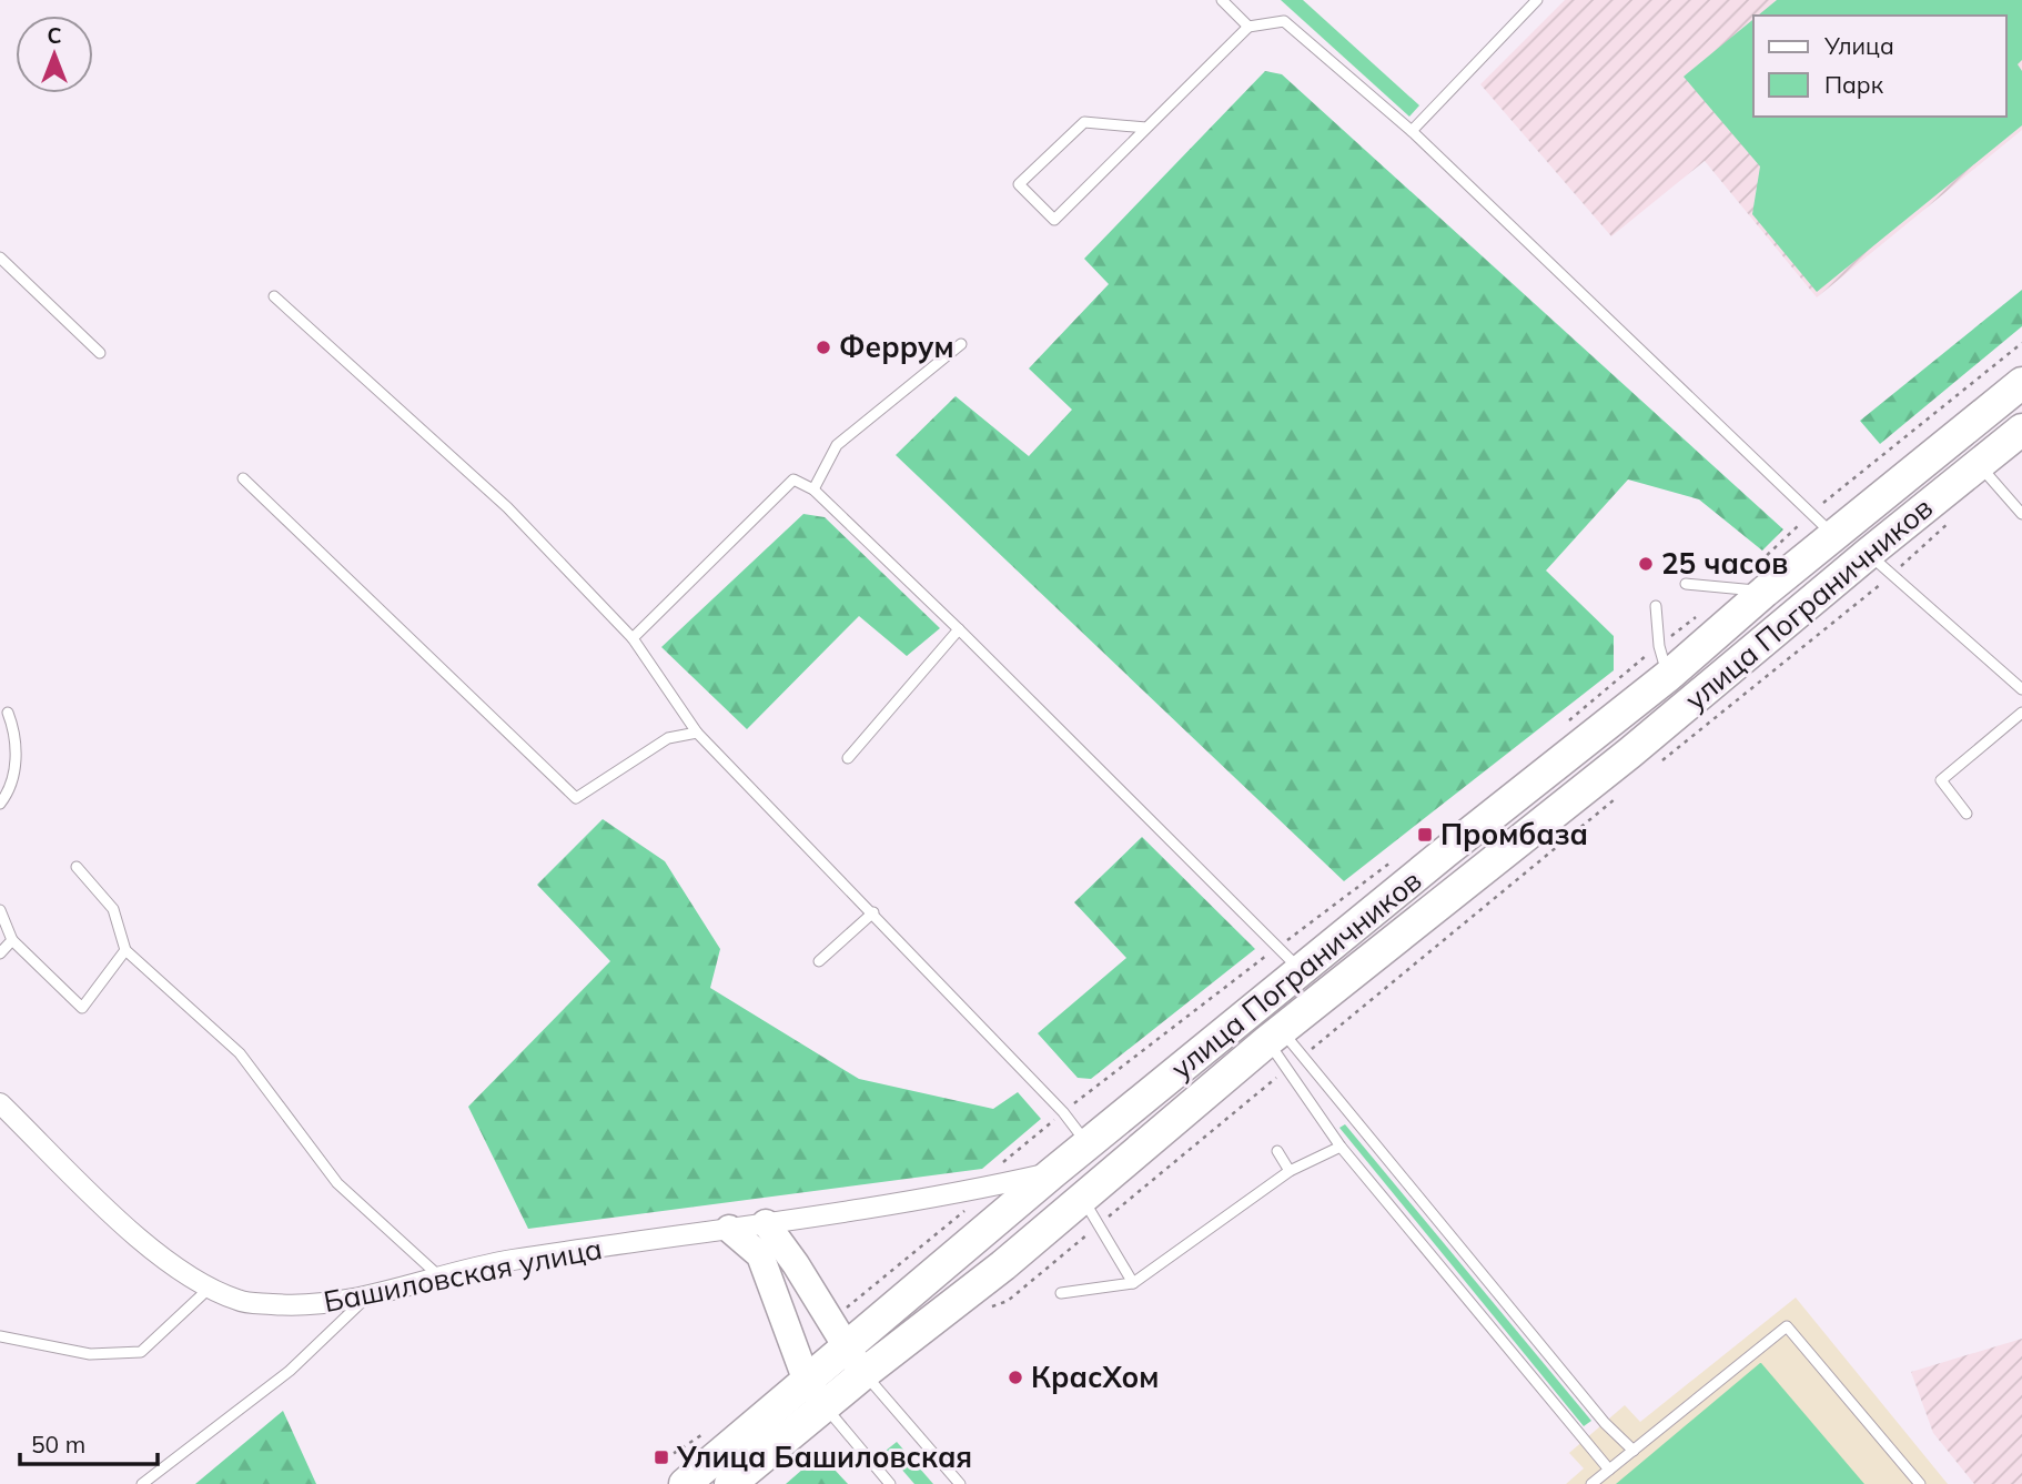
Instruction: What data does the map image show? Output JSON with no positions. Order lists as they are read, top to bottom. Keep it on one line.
{"streets":{"main road":["улица Пограничников"],"street":["Башиловская улица"]},"crossings":[["улица Пограничников","Башиловская улица"]],"places":{"other":["Феррум","25 часов","КрасХом"],"transit":["Промбаза","Улица Башиловская"]},"legend":["Улица","Парк"],"scale_bar":"50 m","north":"top"}
